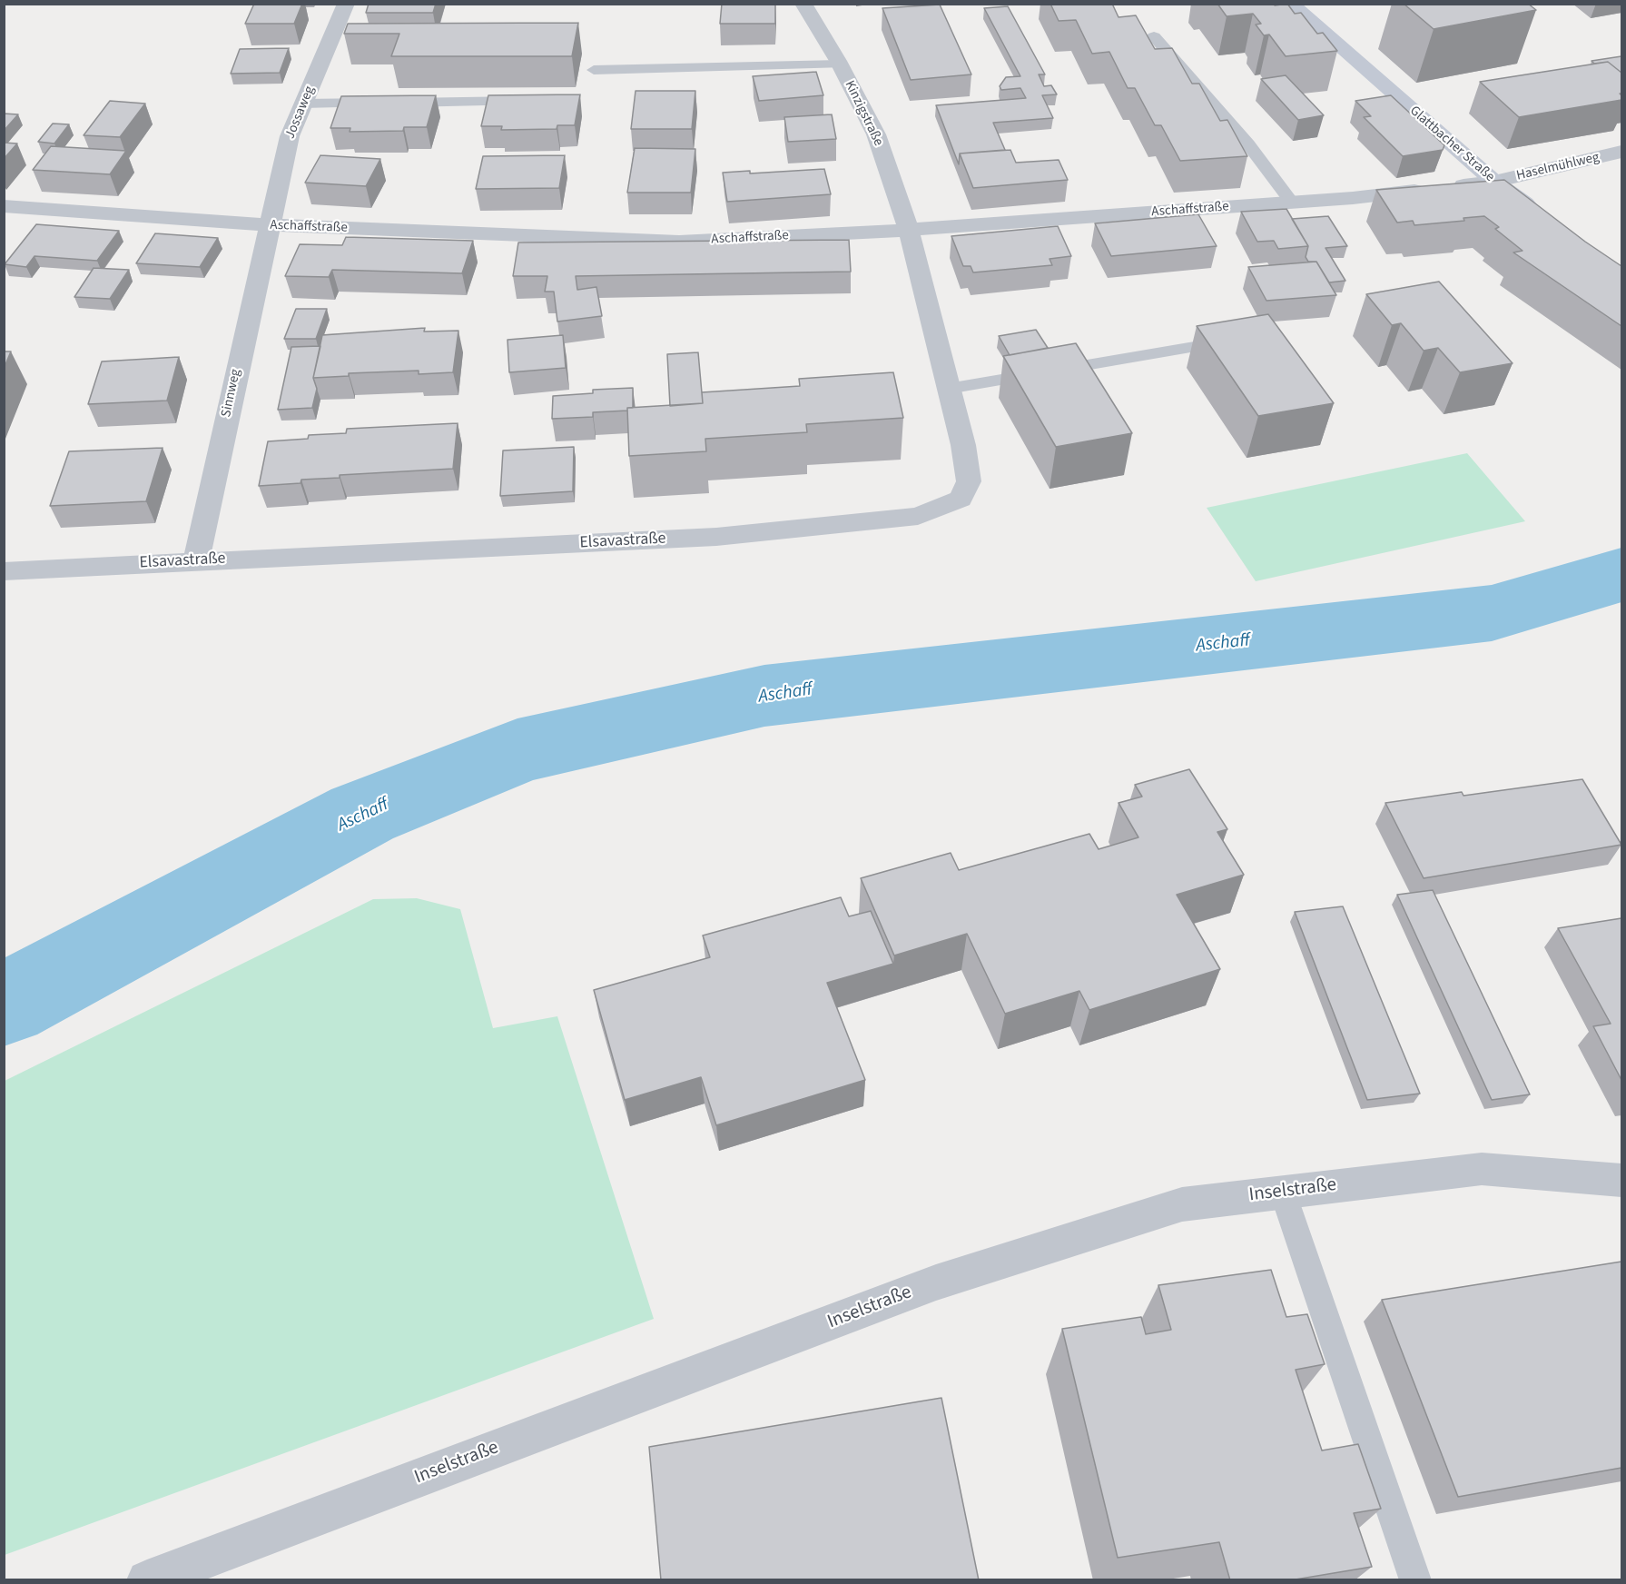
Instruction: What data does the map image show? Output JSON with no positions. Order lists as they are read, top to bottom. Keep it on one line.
{"streets":{"street":["Jossaweg","Kinzigstraße","Glattbacher Straße","Haselmühlweg","Aschaffstraße","Sinnweg","Elsavastraße","Inselstraße"]},"crossings":[["Jossaweg","Aschaffstraße"],["Jossaweg","Sinnweg"],["Kinzigstraße","Aschaffstraße"],["Kinzigstraße","Elsavastraße"],["Glattbacher Straße","Haselmühlweg"],["Glattbacher Straße","Aschaffstraße"],["Haselmühlweg","Aschaffstraße"],["Aschaffstraße","Sinnweg"],["Aschaffstraße","Elsavastraße"],["Sinnweg","Elsavastraße"]],"water":["Aschaff"]}
